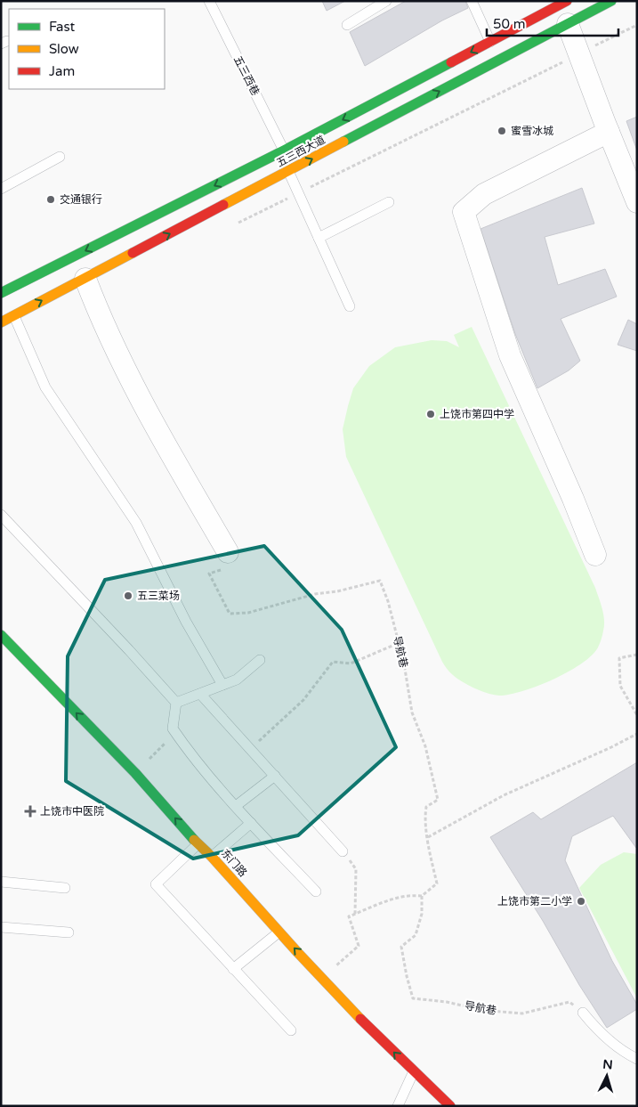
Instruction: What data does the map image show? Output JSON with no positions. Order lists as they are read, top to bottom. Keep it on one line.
{"streets":{"main road":["五三西大道","东门路"],"lane":["五三西巷"],"path":["导航巷"]},"crossings":[["五三西巷","五三西大道"]],"one_way":["东门路"],"places":{"other":["蜜雪冰城","交通银行","上饶市第四中学","五三菜场","上饶市第二小学"],"health":["上饶市中医院"]},"legend":["Fast","Slow","Jam"],"scale_bar":"50 m","north":"top"}
